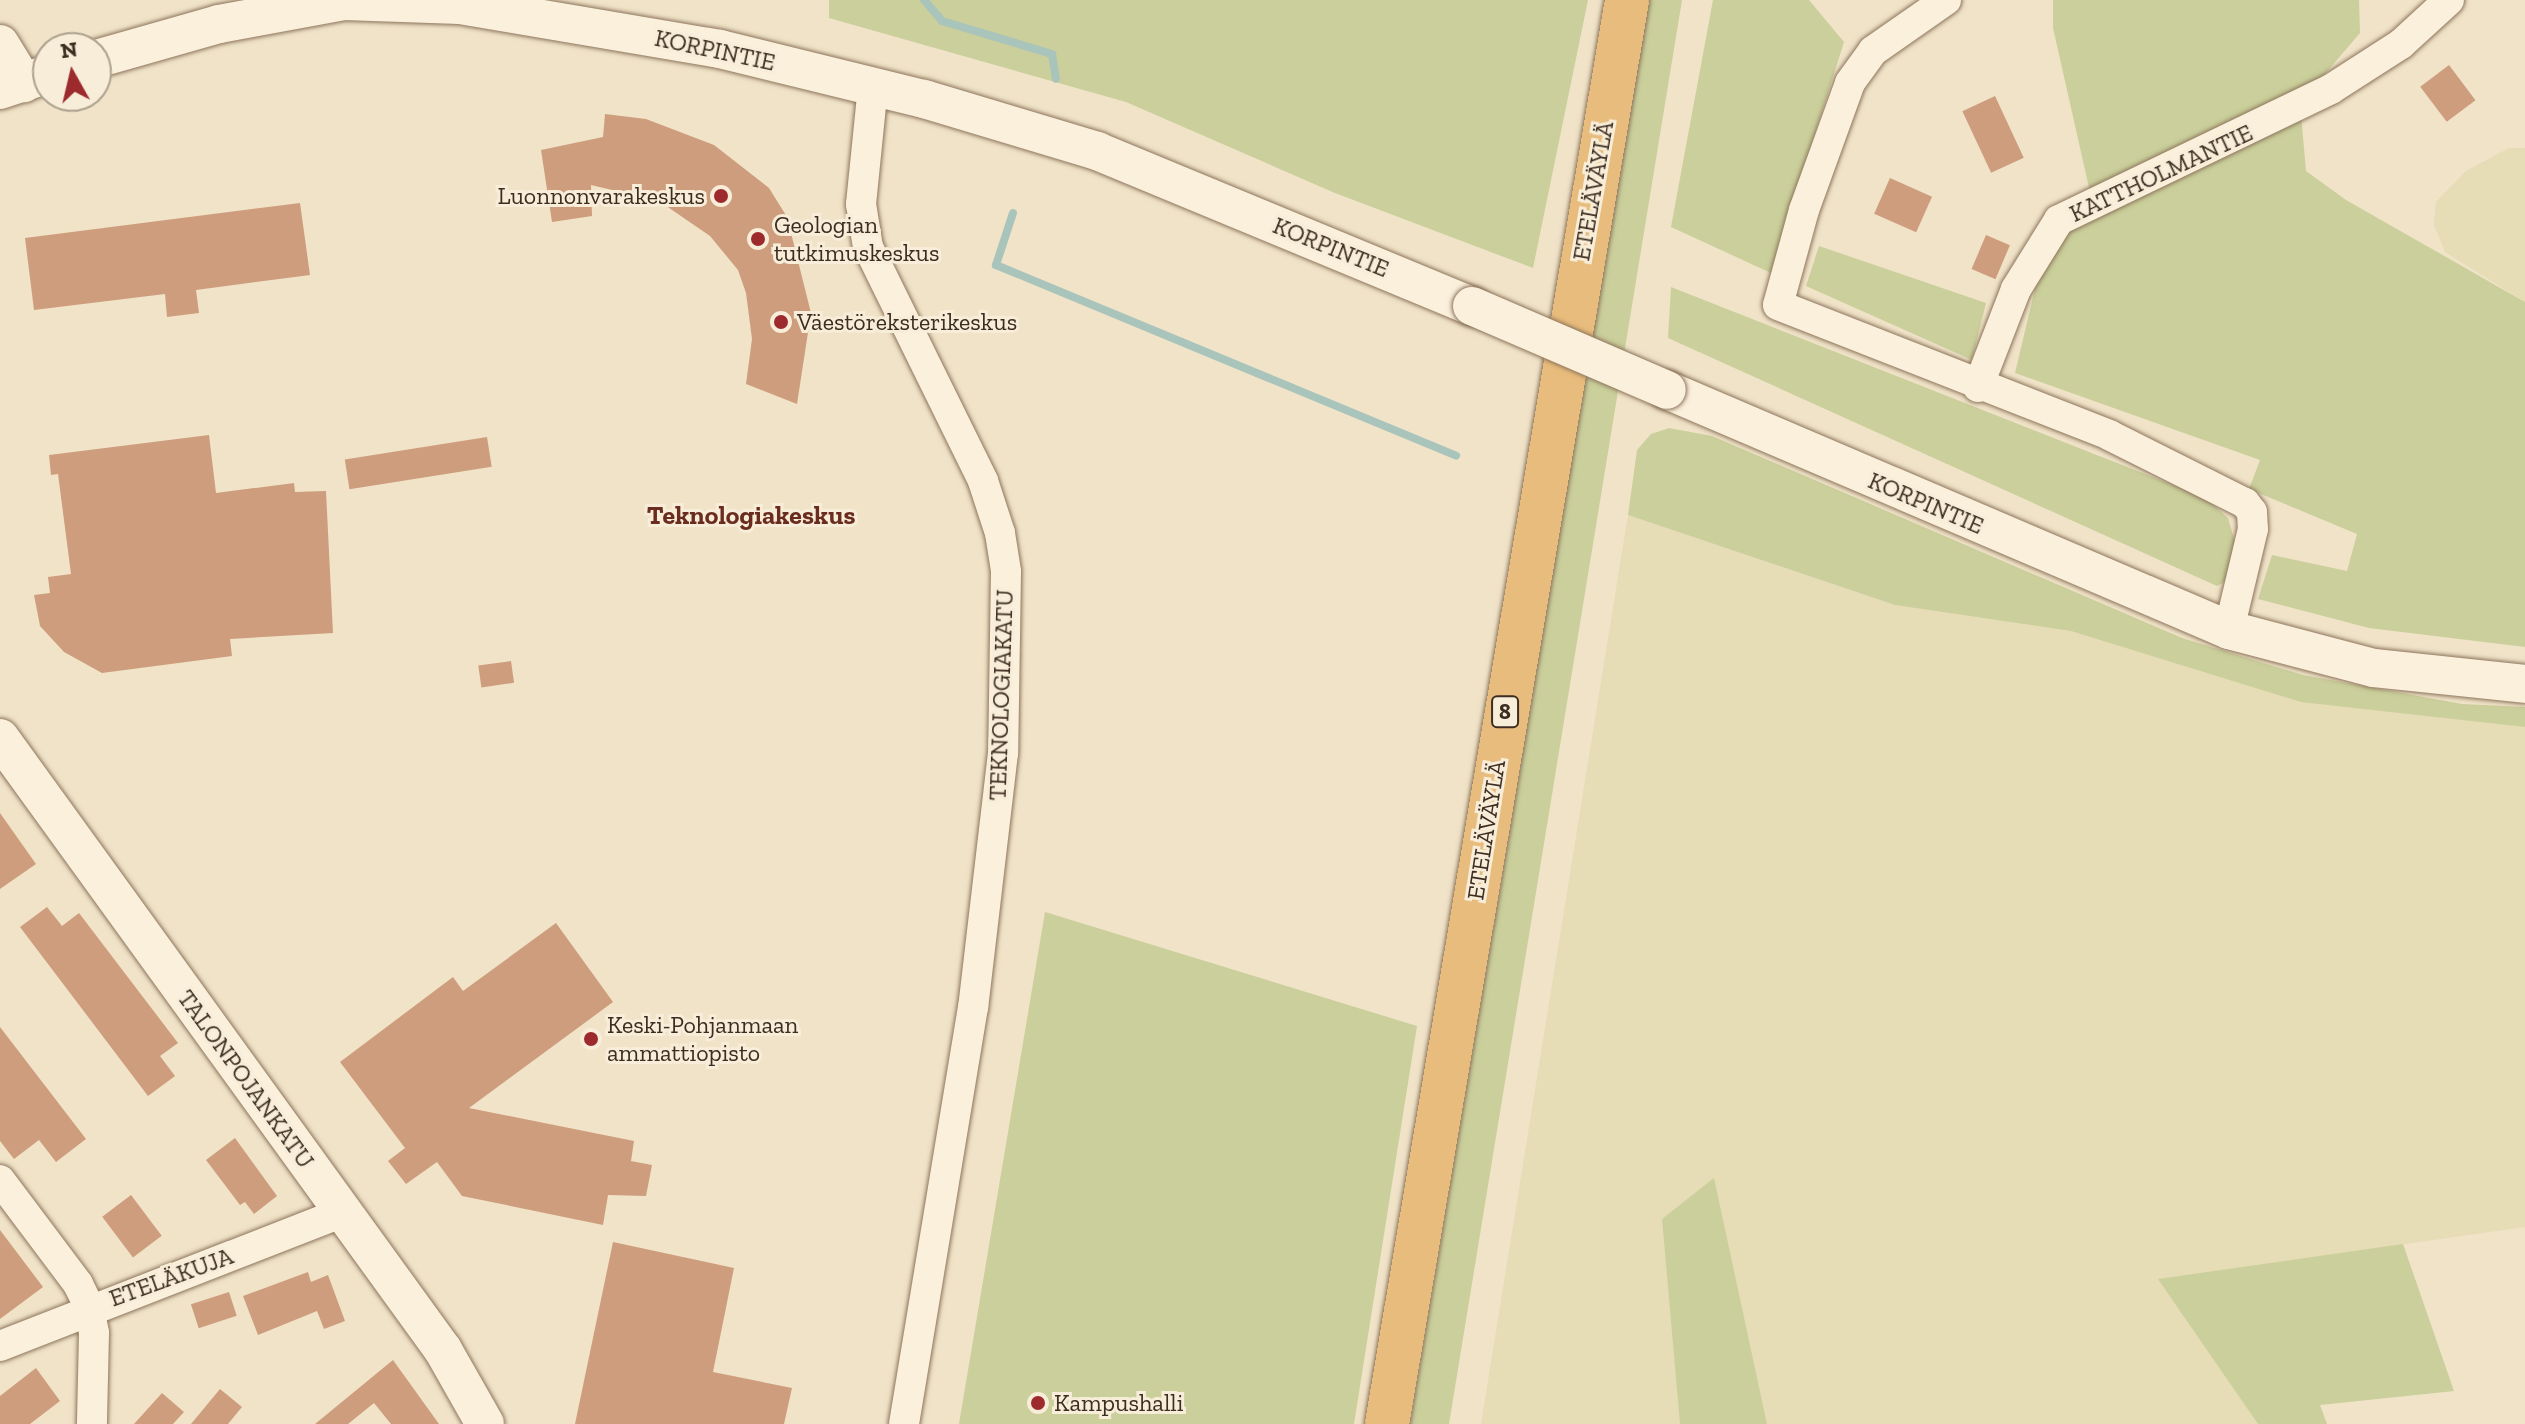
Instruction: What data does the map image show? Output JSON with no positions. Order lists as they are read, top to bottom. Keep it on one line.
{"streets":{"highway":["ETELÄVÄYLÄ","8"],"street":["KORPINTIE","KATTHOLMANTIE","TEKNOLOGIAKATU","TALONPOJANKATU","ETELÄKUJA"]},"crossings":[["KORPINTIE","TEKNOLOGIAKATU"],["TALONPOJANKATU","ETELÄKUJA"]],"districts":["Teknologiakeskus"],"places":["Luonnonvarakeskus","Geologian tutkimuskeskus","Väestöreksterikeskus","Keski-Pohjanmaan ammattiopisto","Kampushalli"],"north":"top"}
